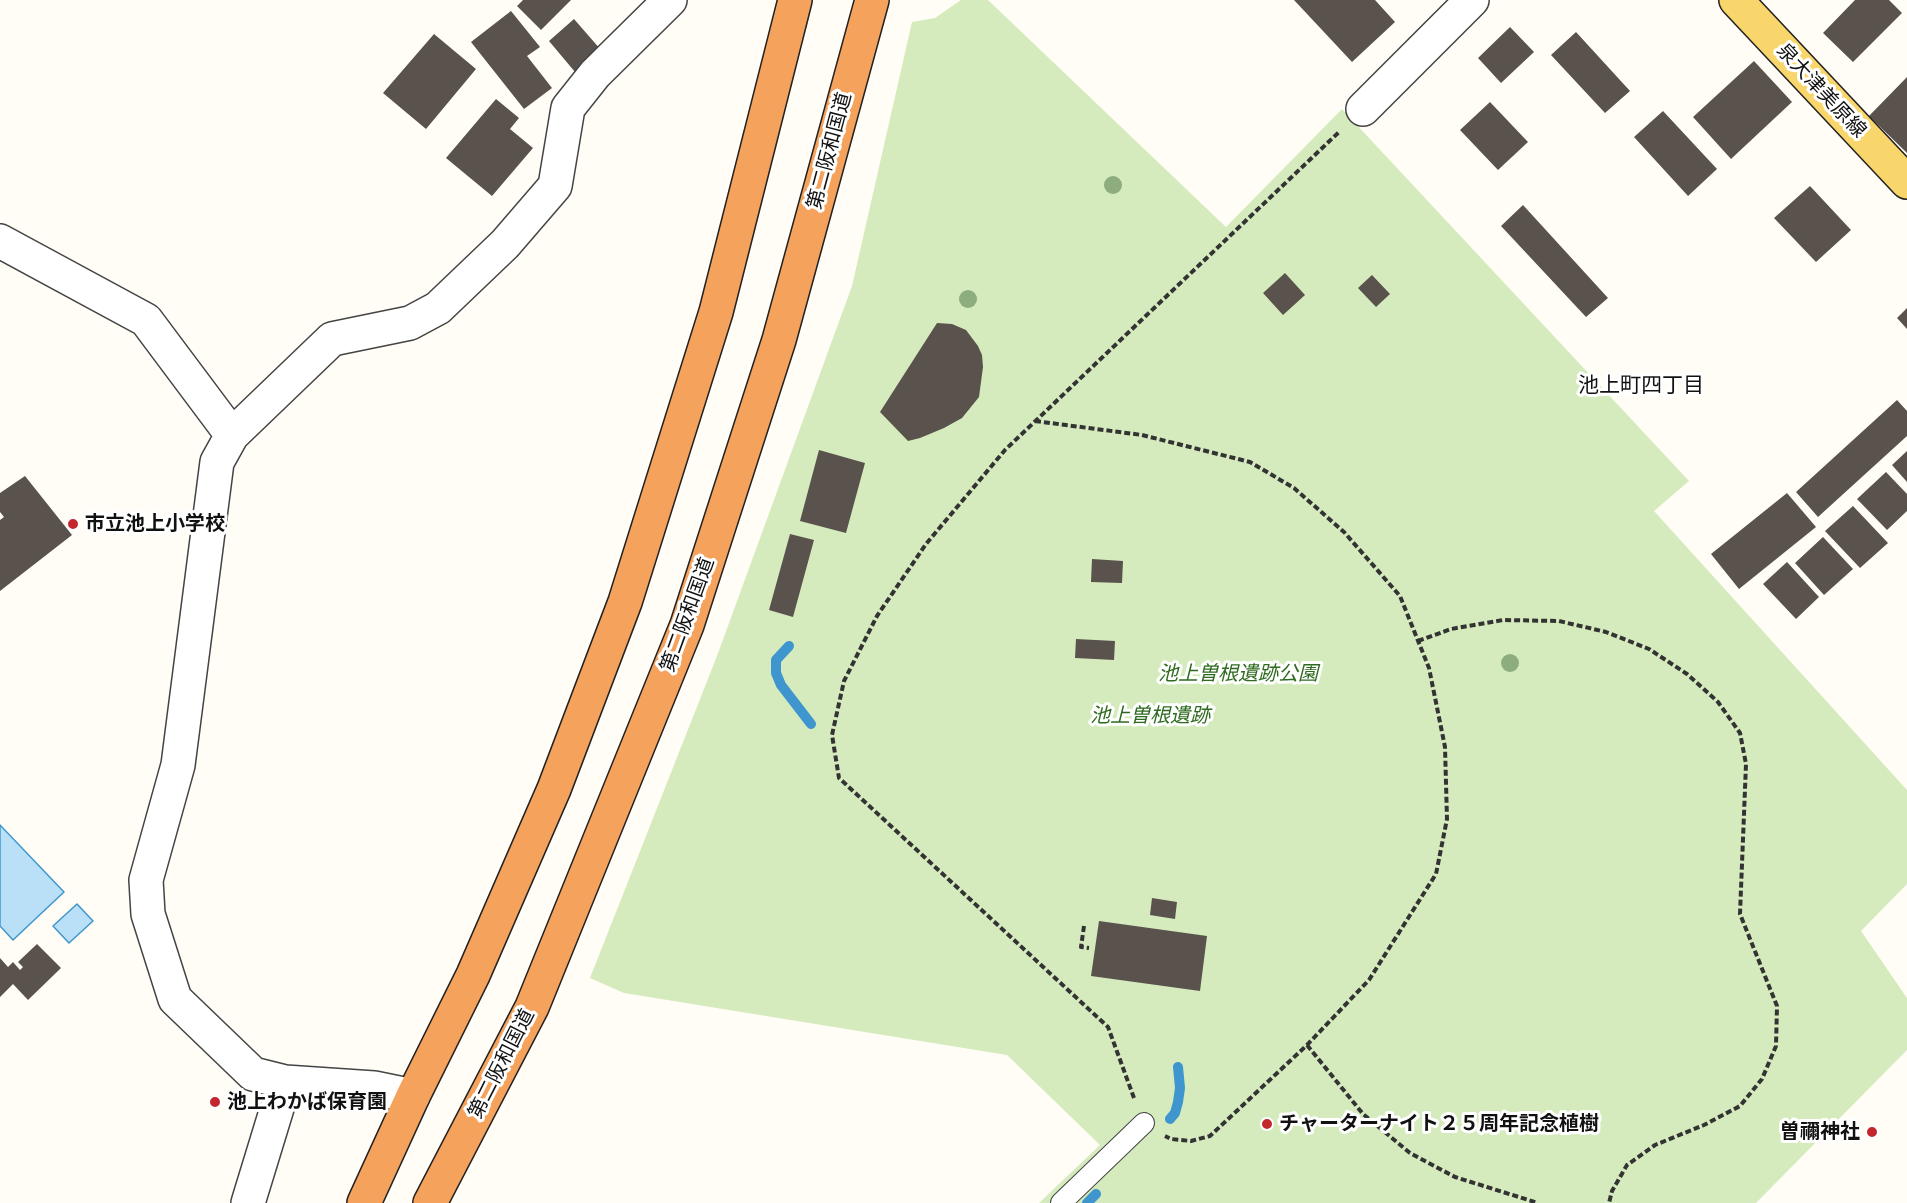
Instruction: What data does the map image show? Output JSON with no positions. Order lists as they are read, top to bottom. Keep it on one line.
{"streets":{"highway":["第二阪和国道"],"main road":["泉大津美原線"]},"districts":["池上町四丁目"],"parks":["池上曽根遺跡公園","池上曽根遺跡"],"places":["市立池上小学校","池上わかば保育園","チャーターナイト２５周年記念植樹","曽禰神社"]}
